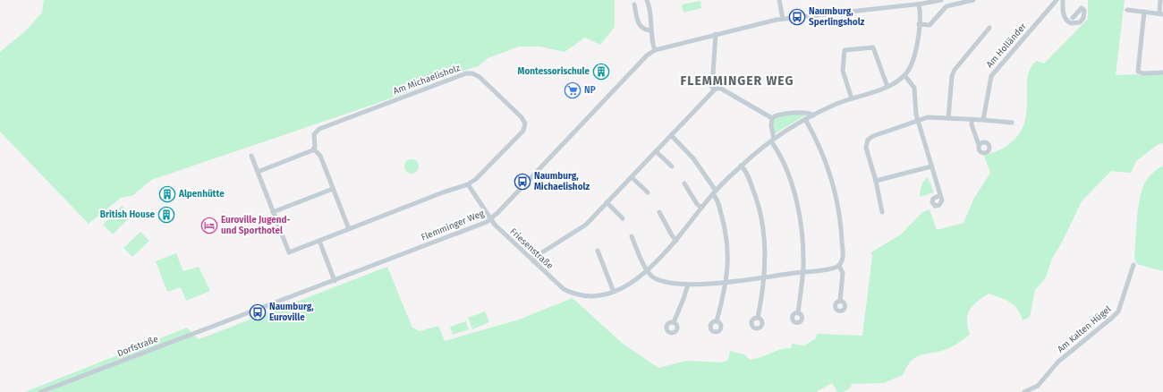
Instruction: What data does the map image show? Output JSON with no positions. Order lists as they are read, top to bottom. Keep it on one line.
{"streets":{"street":["Am Holländer","Am Michaelisholz","Flemminger Weg","Friesenstraße","Am Kalten Hügel","Dorfstraße"]},"crossings":[["Flemminger Weg","Friesenstraße"],["Flemminger Weg","Dorfstraße"]],"districts":["FLEMMINGER WEG"],"places":{"bus stop":["Naumburg, Sperlingsholz","Naumburg, Michaelisholz","Naumburg, Euroville"],"building":["Montessorischule","Alpenhütte","British House"],"supermarket":["NP"],"hotel":["Euroville Jugend- und Sporthotel"]}}
